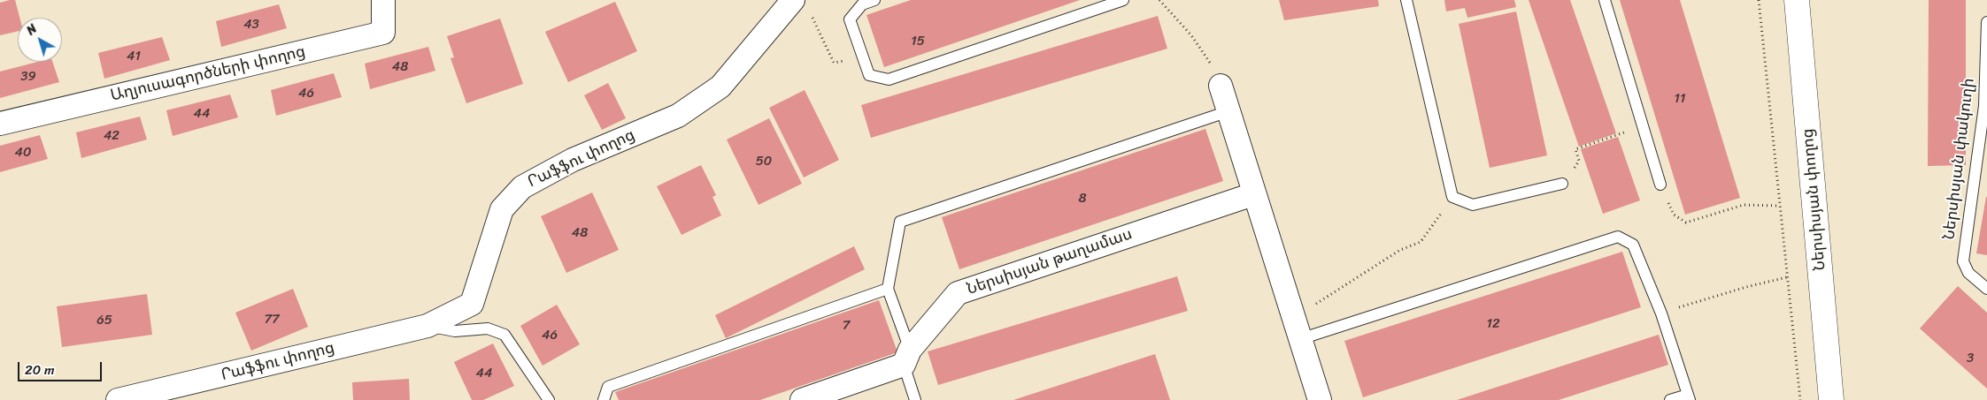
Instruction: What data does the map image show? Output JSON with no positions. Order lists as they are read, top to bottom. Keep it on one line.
{"streets":{"main road":["Ներսիսյան փողոց"],"street":["Աղյուսագործների փողոց","Րաֆֆու փողոց","Ներսիսյան թաղամաս"],"lane":["Ներսիսյան փակուղի"]},"house_numbers":["43","15","41","48","39","46","11","44","42","40","50","8","48","77","65","12","7","46","3","44"],"scale_bar":"20 m","north":"top left"}
